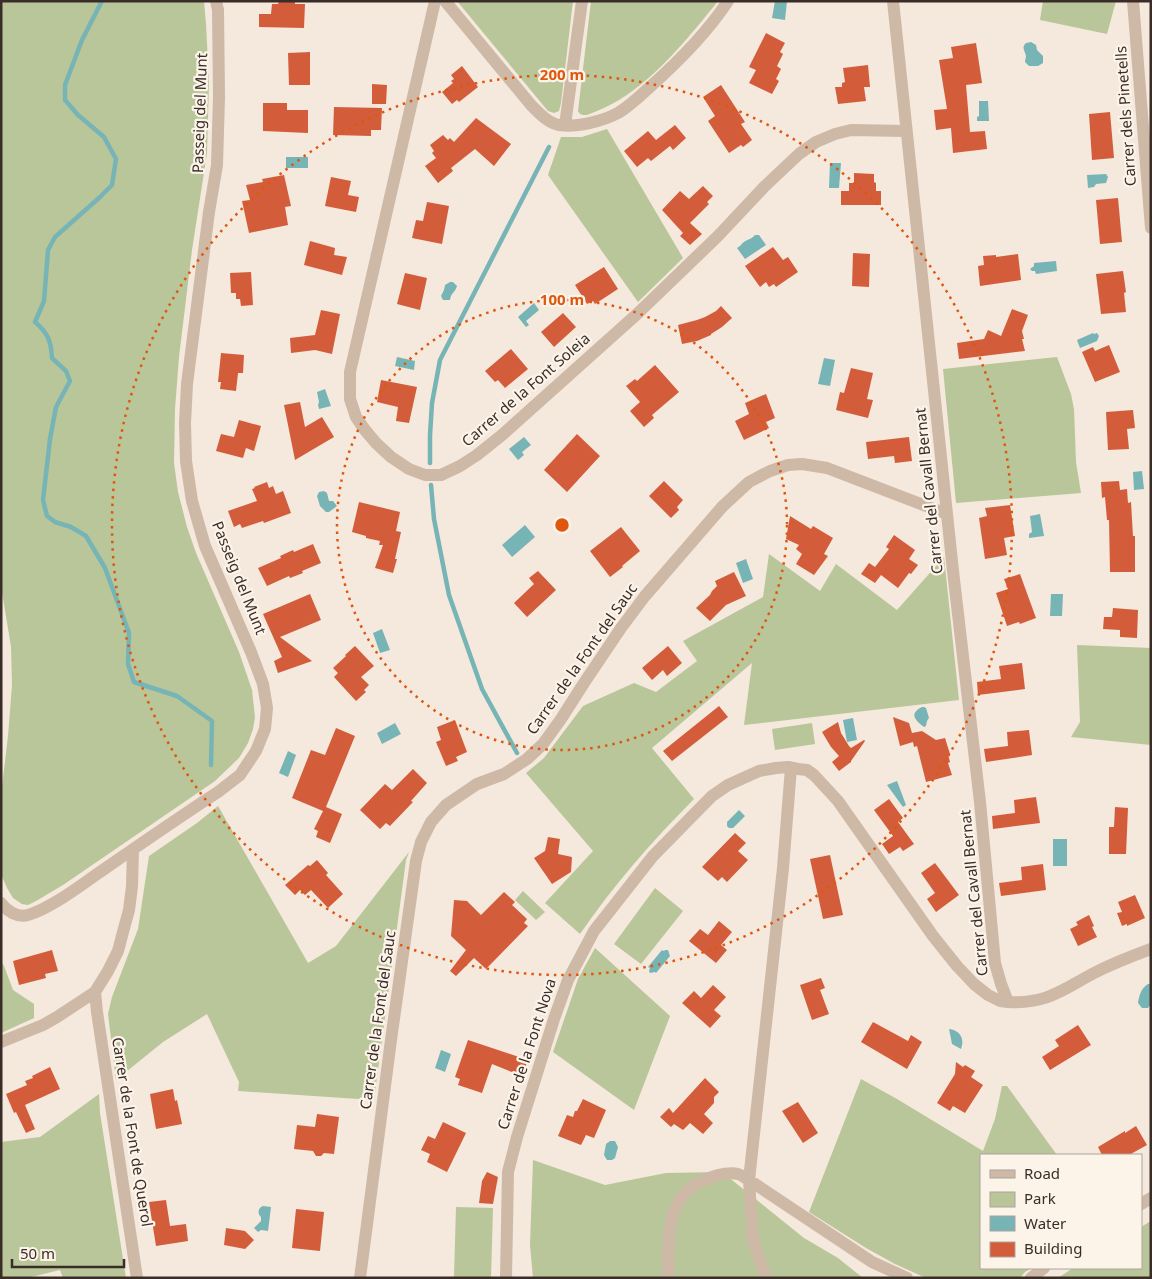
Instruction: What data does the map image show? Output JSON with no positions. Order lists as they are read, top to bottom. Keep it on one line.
{"streets":{"street":["Passeig del Munt","Carrer dels Pinetells","Carrer de la Font Soleia","Carrer del Cavall Bernat","Carrer de la Font del Sauc","Carrer de la Font Nova","Carrer de la Font de Querol"]},"crossings":[["Carrer de la Font Soleia","Carrer del Cavall Bernat"],["Carrer del Cavall Bernat","Carrer de la Font del Sauc"],["Carrer del Cavall Bernat","Carrer de la Font Nova"]],"legend":["Road","Park","Water","Building"],"scale_bar":"50 m","rings":["200 m","100 m"]}
